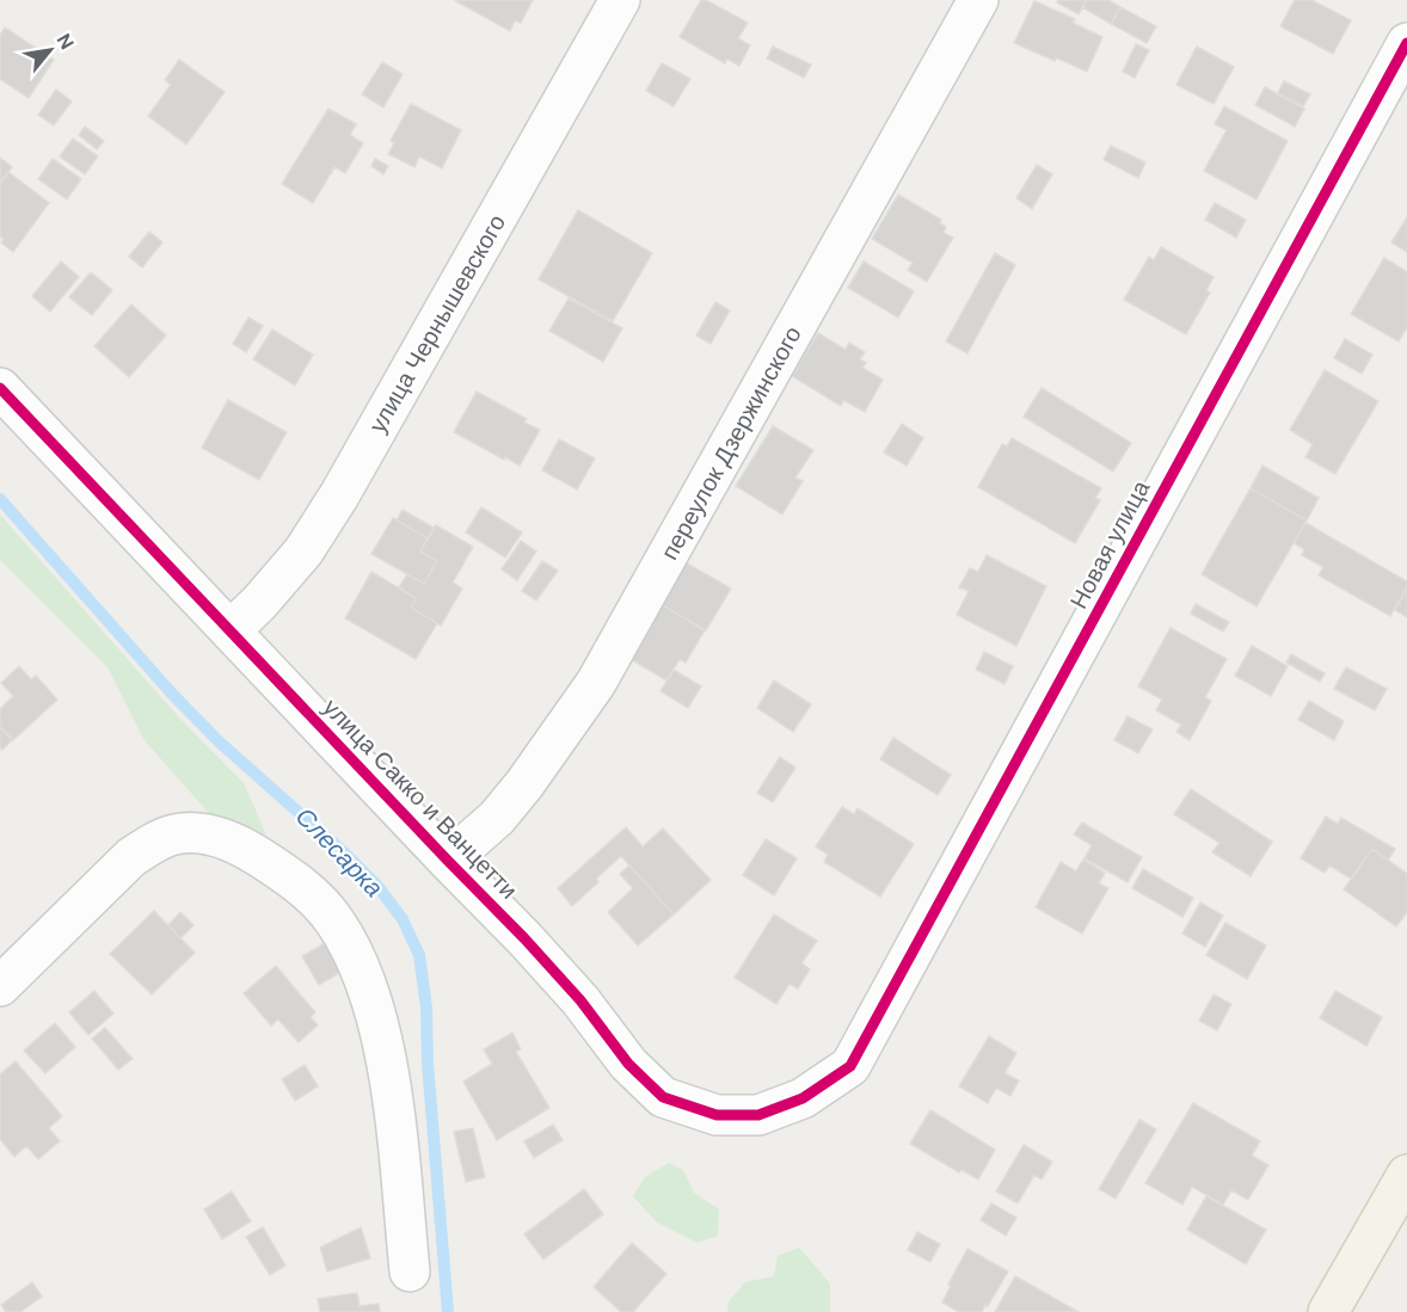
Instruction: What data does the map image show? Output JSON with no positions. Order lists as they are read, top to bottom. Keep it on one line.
{"streets":{"street":["улица Чернышевского","переулок Дзержинского","Новая улица","улица Сакко и Ванцетти"]},"crossings":[["улица Чернышевского","улица Сакко и Ванцетти"],["переулок Дзержинского","улица Сакко и Ванцетти"],["Новая улица","улица Сакко и Ванцетти"]],"water":["Слесарка"],"north":"top right"}
